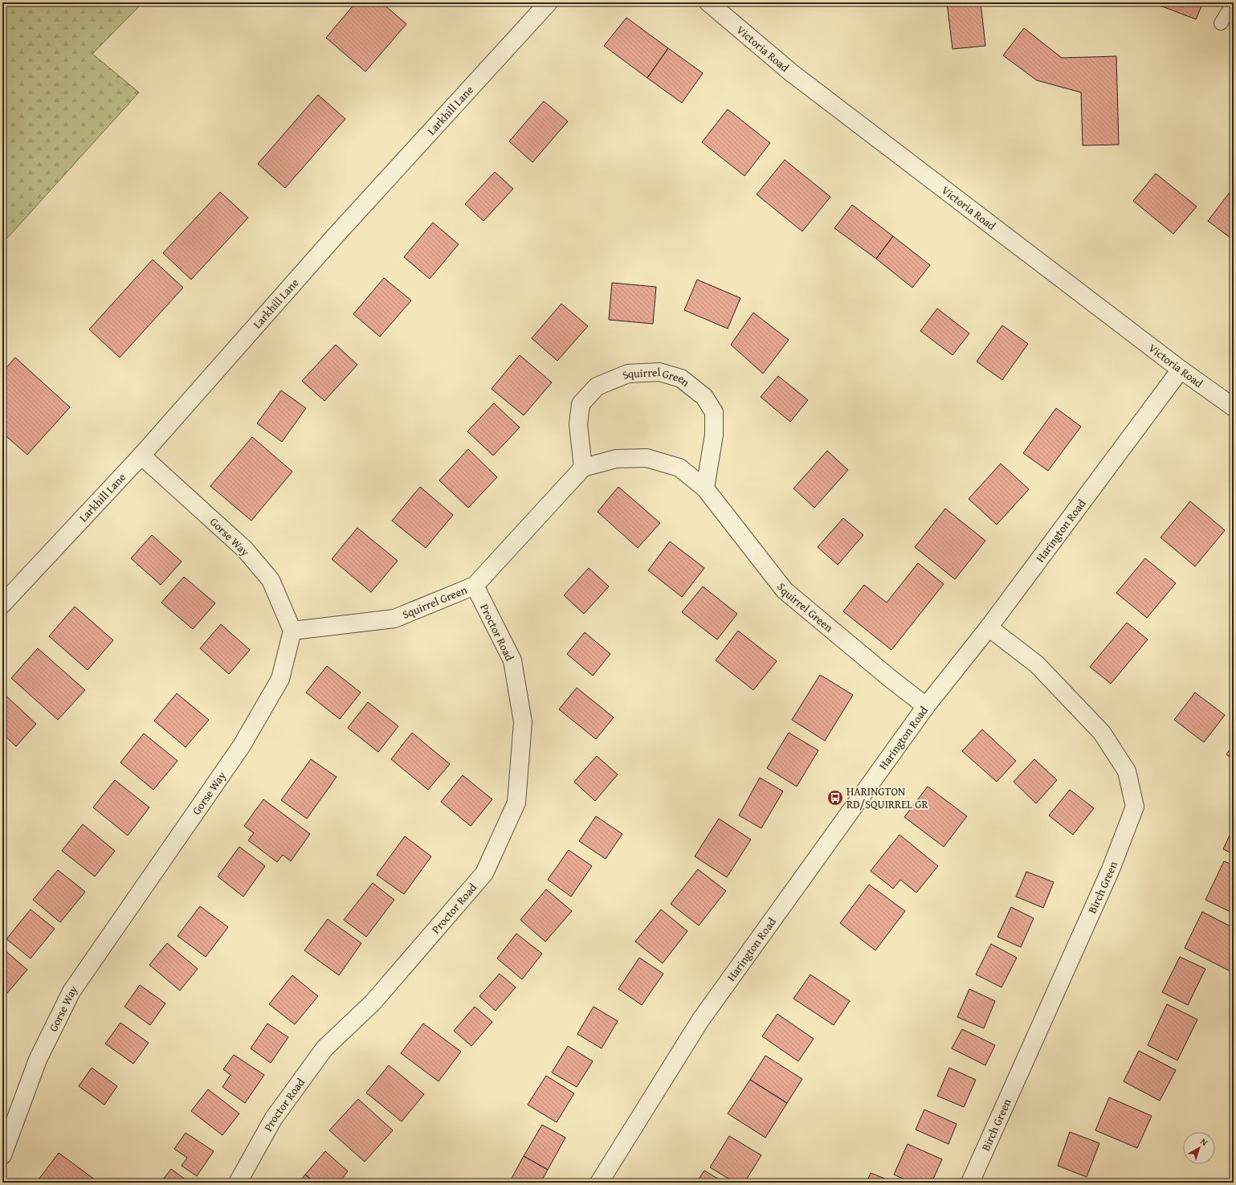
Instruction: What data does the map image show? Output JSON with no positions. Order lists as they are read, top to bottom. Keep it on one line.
{"streets":{"street":["Victoria Road","Larkhill Lane","Squirrel Green","Harington Road","Gorse Way","Proctor Road","Birch Green"]},"crossings":[["Victoria Road","Harington Road"],["Larkhill Lane","Gorse Way"],["Squirrel Green","Harington Road"],["Squirrel Green","Gorse Way"],["Squirrel Green","Proctor Road"],["Harington Road","Birch Green"]],"places":{"bus stop":["HARINGTON RD/SQUIRREL GR"]},"north":"top right"}
